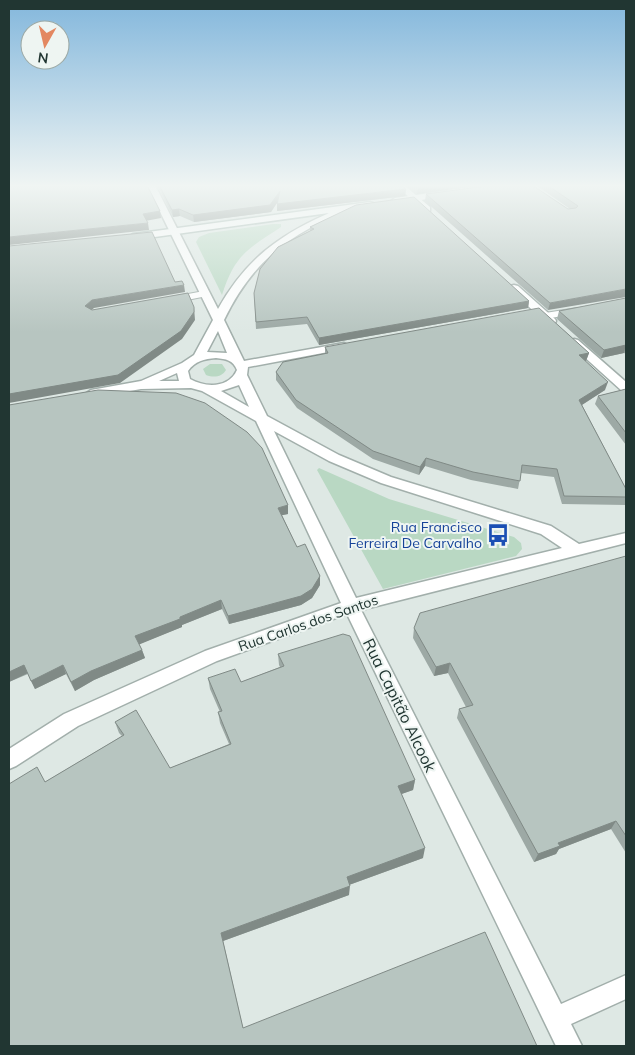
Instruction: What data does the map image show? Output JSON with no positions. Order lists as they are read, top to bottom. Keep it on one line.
{"streets":{"street":["Rua Carlos dos Santos","Rua Capitão Alcook"]},"crossings":[["Rua Carlos dos Santos","Rua Capitão Alcook"]],"places":{"bus stop":["Rua Francisco Ferreira De Carvalho"]},"north":"bottom"}
